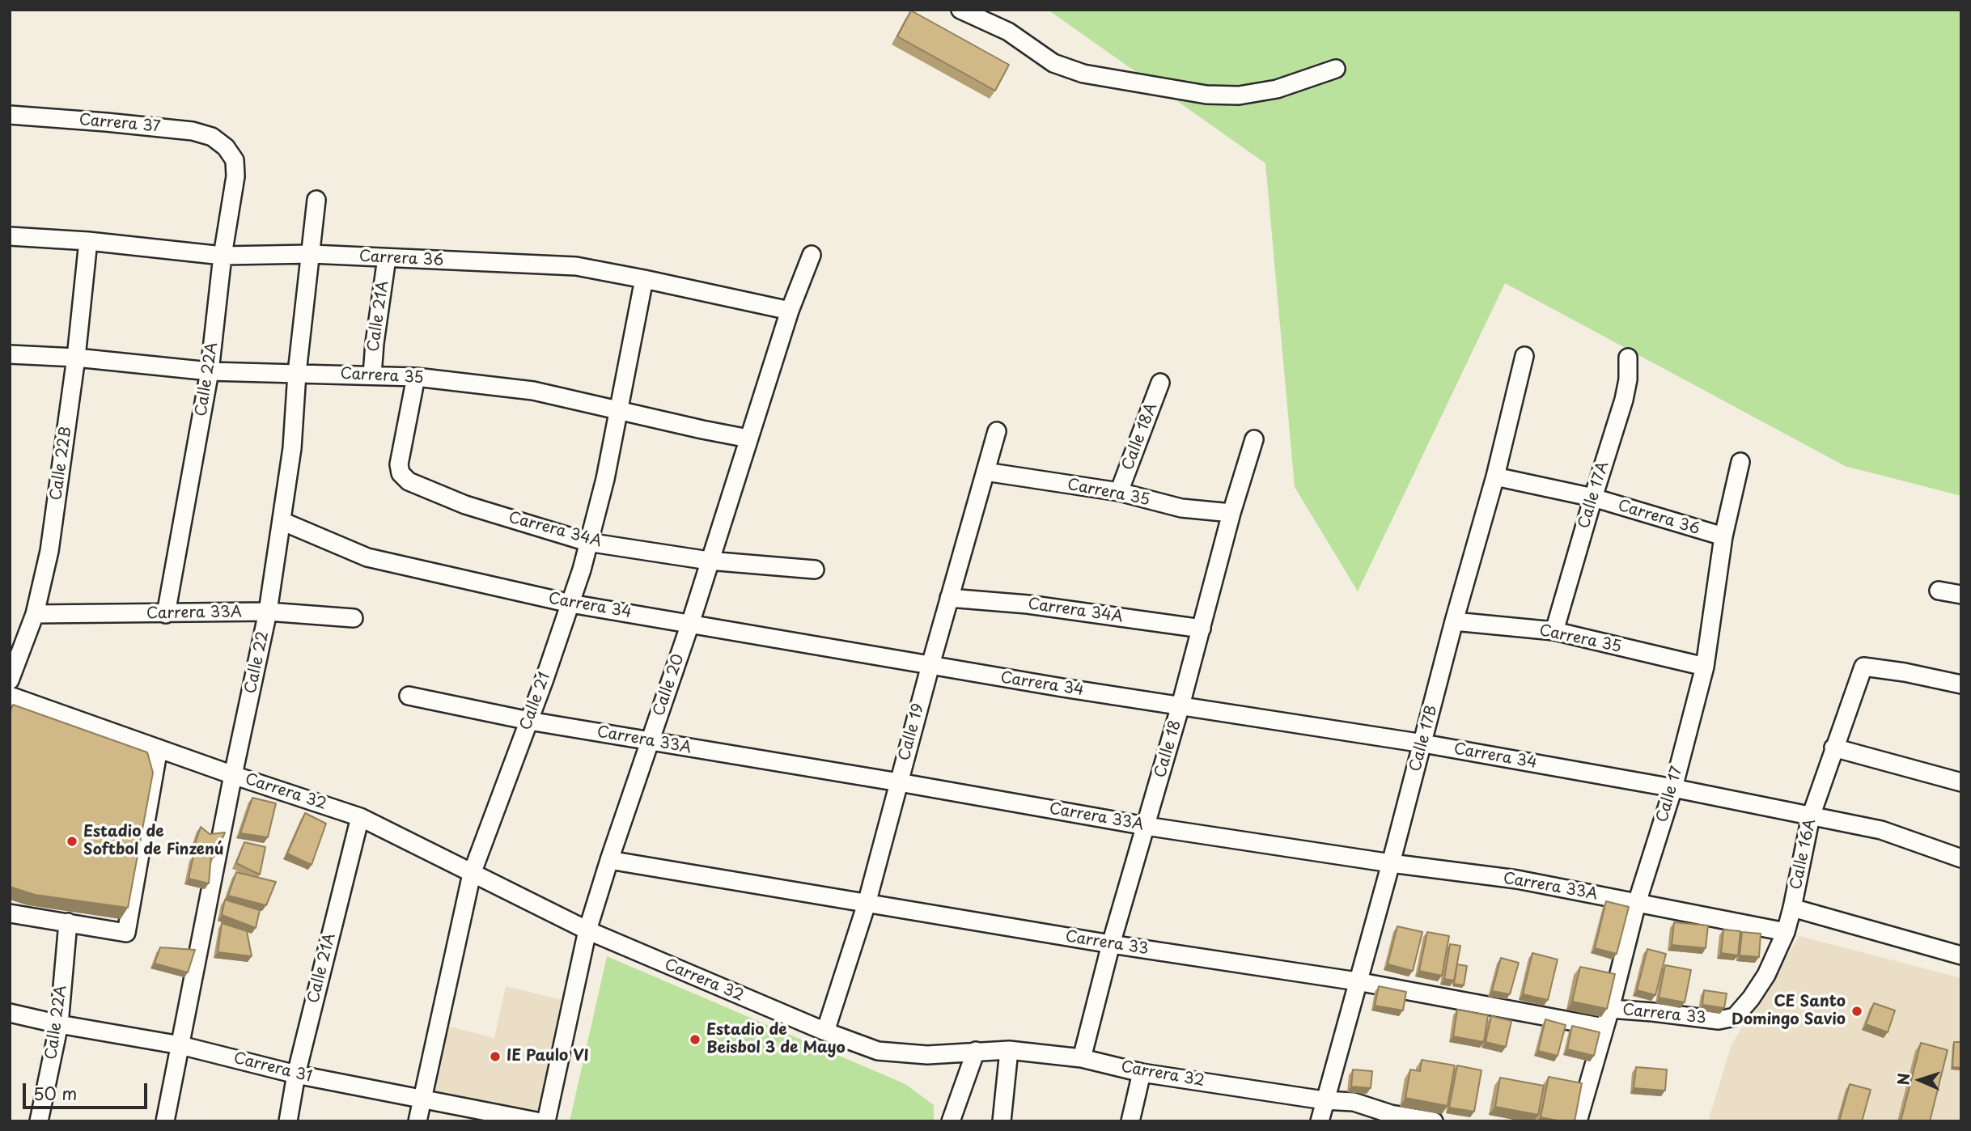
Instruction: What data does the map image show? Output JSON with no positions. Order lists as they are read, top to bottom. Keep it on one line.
{"streets":{"street":["Carrera 37","Carrera 36","Calle 21A","Carrera 35","Calle 22A","Calle 18A","Calle 22B","Calle 17A","Carrera 34A","Carrera 34","Carrera 33A","Calle 22","Calle 20","Calle 21","Calle 19","Calle 17B","Calle 18","Carrera 32","Calle 17","Calle 16A","Carrera 33","Carrera 31"]},"crossings":[["Carrera 37","Calle 22A"],["Carrera 36","Calle 21A"],["Carrera 36","Calle 22A"],["Carrera 36","Calle 22B"],["Carrera 36","Calle 17A"],["Carrera 36","Calle 22"],["Carrera 36","Calle 20"],["Carrera 36","Calle 21"],["Carrera 36","Calle 17B"],["Carrera 36","Calle 17"],["Calle 21A","Carrera 35"],["Calle 21A","Carrera 32"],["Calle 21A","Carrera 31"],["Carrera 35","Calle 22A"],["Carrera 35","Calle 18A"],["Carrera 35","Calle 22B"],["Carrera 35","Calle 17A"],["Carrera 35","Carrera 34A"],["Carrera 35","Calle 22"],["Carrera 35","Calle 20"],["Carrera 35","Calle 21"],["Carrera 35","Calle 19"],["Carrera 35","Calle 17B"],["Carrera 35","Calle 18"],["Carrera 35","Calle 17"],["Calle 22A","Carrera 33A"],["Calle 22A","Carrera 31"],["Calle 22B","Carrera 33A"],["Carrera 34A","Calle 20"],["Carrera 34A","Calle 21"],["Carrera 34A","Calle 19"],["Carrera 34A","Calle 18"],["Carrera 34","Calle 22"],["Carrera 34","Calle 20"],["Carrera 34","Calle 21"],["Carrera 34","Calle 19"],["Carrera 34","Calle 17B"],["Carrera 34","Calle 18"],["Carrera 34","Calle 17"],["Carrera 34","Calle 16A"],["Carrera 33A","Calle 22"],["Carrera 33A","Calle 20"],["Carrera 33A","Calle 21"],["Carrera 33A","Calle 19"],["Carrera 33A","Calle 17B"],["Carrera 33A","Calle 18"],["Carrera 33A","Calle 17"],["Carrera 33A","Calle 16A"],["Calle 22","Carrera 32"],["Calle 22","Carrera 31"],["Calle 20","Carrera 32"],["Calle 20","Carrera 33"],["Calle 21","Carrera 32"],["Calle 21","Carrera 31"],["Calle 19","Carrera 32"],["Calle 19","Carrera 33"],["Calle 17B","Carrera 32"],["Calle 17B","Carrera 33"],["Calle 18","Carrera 32"],["Calle 18","Carrera 33"],["Calle 17","Carrera 33"],["Calle 16A","Carrera 33"]],"places":["Estadio de Softbol de Finzenú","CE Santo Domingo Savio","Estadio de Beisbol 3 de Mayo","IE Paulo VI"],"scale_bar":"50 m","north":"left"}
